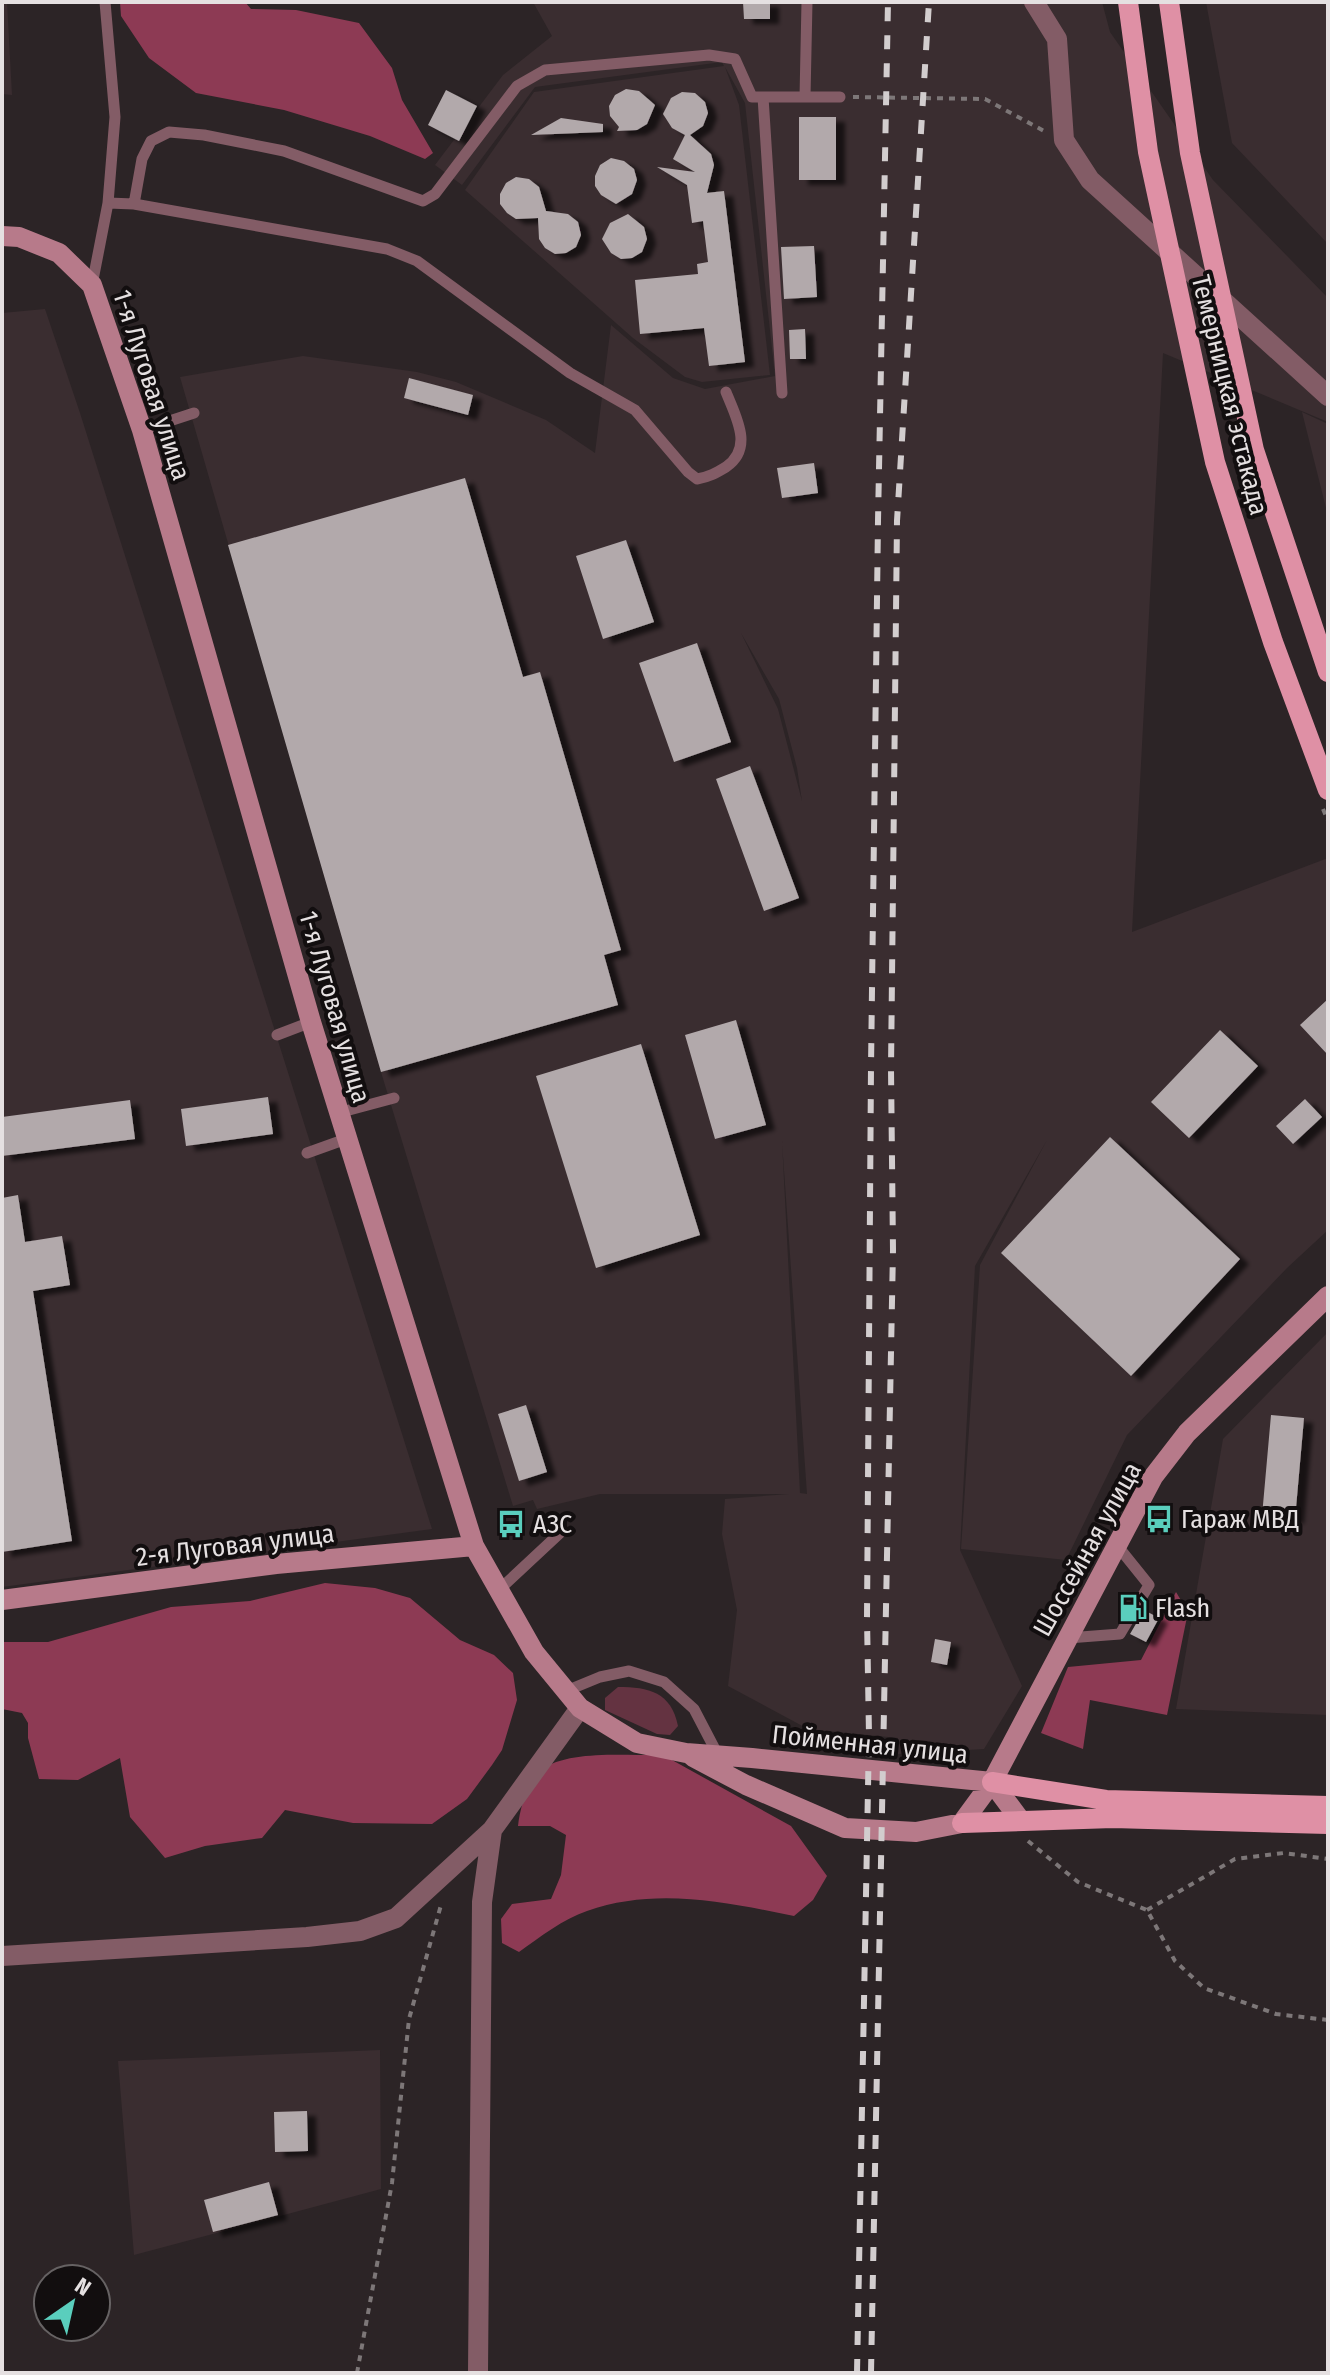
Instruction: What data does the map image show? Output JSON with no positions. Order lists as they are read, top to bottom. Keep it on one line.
{"streets":{"main road":["1-я Луговая улица","Темерницкая эстакада","2-я Луговая улица","Шоссейная улица","Пойменная улица"]},"crossings":[["1-я Луговая улица","2-я Луговая улица"],["1-я Луговая улица","Пойменная улица"],["Шоссейная улица","Пойменная улица"]],"places":{"bus stop":["Гараж МВД","АЗС"],"fuel station":["Flash"]},"north":"top right"}
